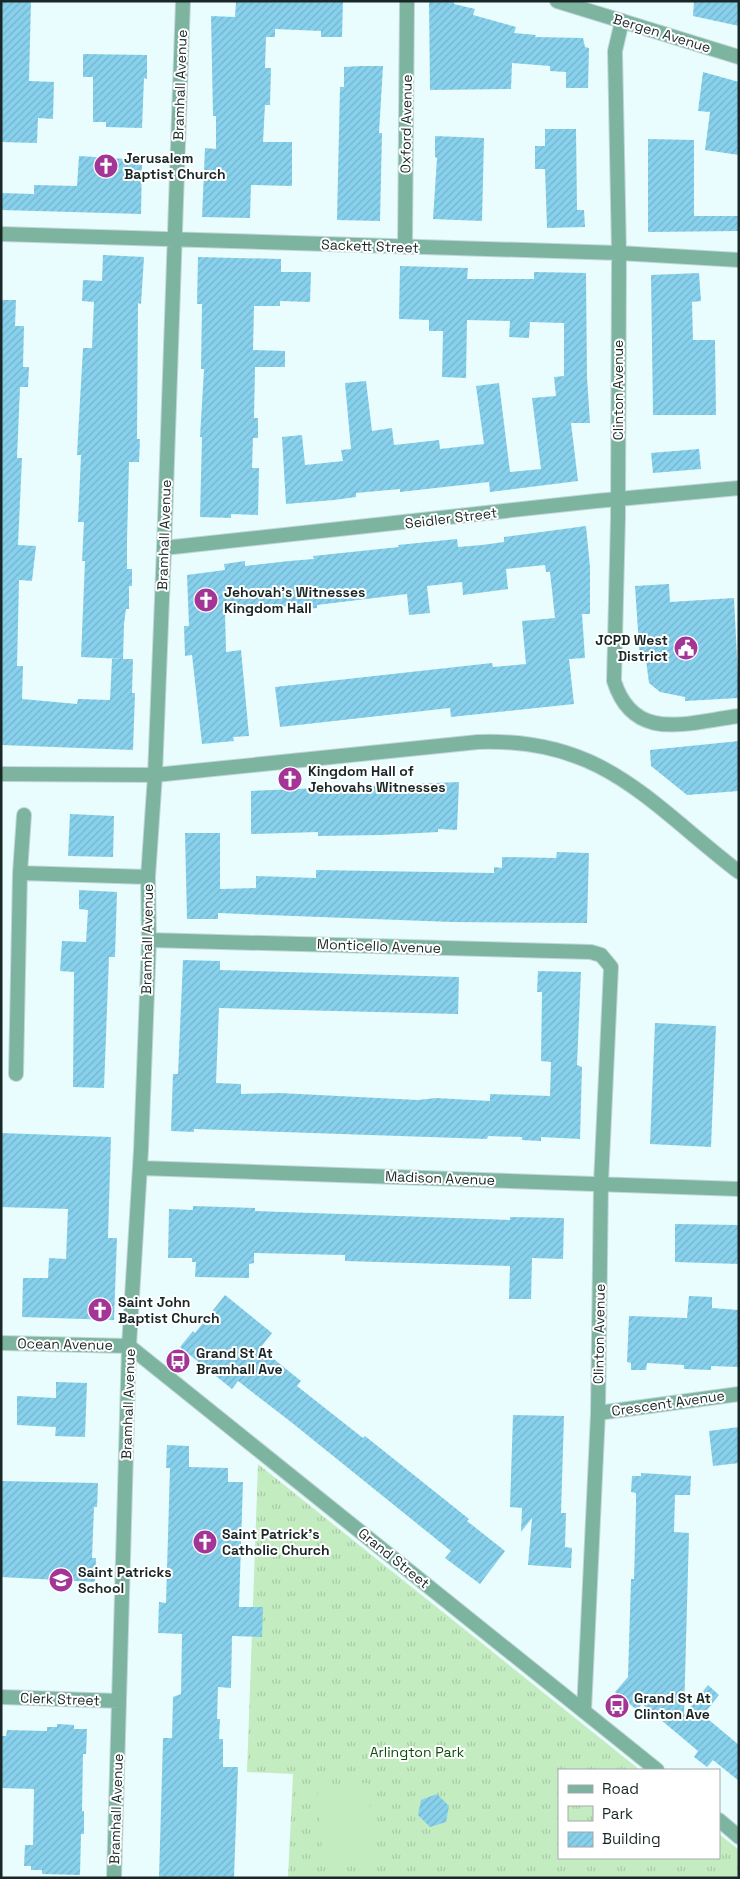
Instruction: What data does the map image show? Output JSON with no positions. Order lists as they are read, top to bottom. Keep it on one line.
{"streets":{"street":["Bergen Avenue","Bramhall Avenue","Oxford Avenue","Sackett Street","Clinton Avenue","Seidler Street","Monticello Avenue","Madison Avenue","Ocean Avenue","Crescent Avenue","Grand Street","Clerk Street"]},"crossings":[["Bergen Avenue","Clinton Avenue"],["Bramhall Avenue","Sackett Street"],["Bramhall Avenue","Seidler Street"],["Bramhall Avenue","Monticello Avenue"],["Bramhall Avenue","Madison Avenue"],["Bramhall Avenue","Ocean Avenue"],["Bramhall Avenue","Grand Street"],["Bramhall Avenue","Clerk Street"],["Oxford Avenue","Sackett Street"],["Sackett Street","Clinton Avenue"],["Clinton Avenue","Seidler Street"],["Clinton Avenue","Monticello Avenue"],["Clinton Avenue","Madison Avenue"],["Clinton Avenue","Crescent Avenue"],["Clinton Avenue","Grand Street"],["Ocean Avenue","Grand Street"]],"parks":["Arlington Park"],"places":{"church":["Jerusalem Baptist Church","Jehovah's Witnesses Kingdom Hall","Kingdom Hall of Jehovahs Witnesses","Saint John Baptist Church","Saint Patrick's Catholic Church"],"public building":["JCPD West District"],"bus stop":["Grand St At Bramhall Ave","Grand St At Clinton Ave"],"school or university":["Saint Patricks School"]},"legend":["Road","Park","Building"]}
